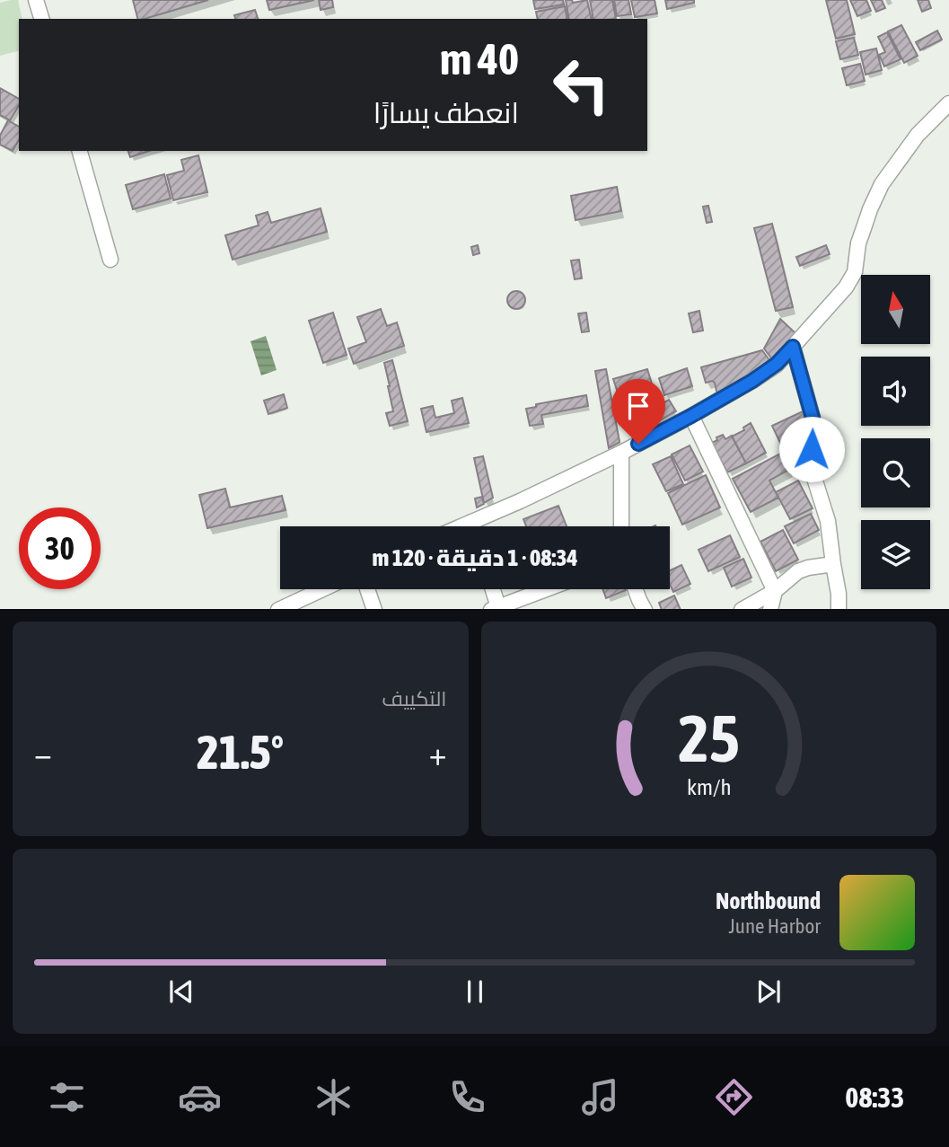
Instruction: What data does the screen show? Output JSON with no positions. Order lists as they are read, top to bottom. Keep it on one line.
{"north":"top","page":{"turn":["40 m","انعطف يسارًا"],"limit":"30","trip":"08:34 · 1 دقيقة · 120 m","tile":"التكييف","heat":["−","21.5°","+"],"song":["Northbound","June Harbor"],"tabs":"08:33","gauge":["25","km/h"]}}
